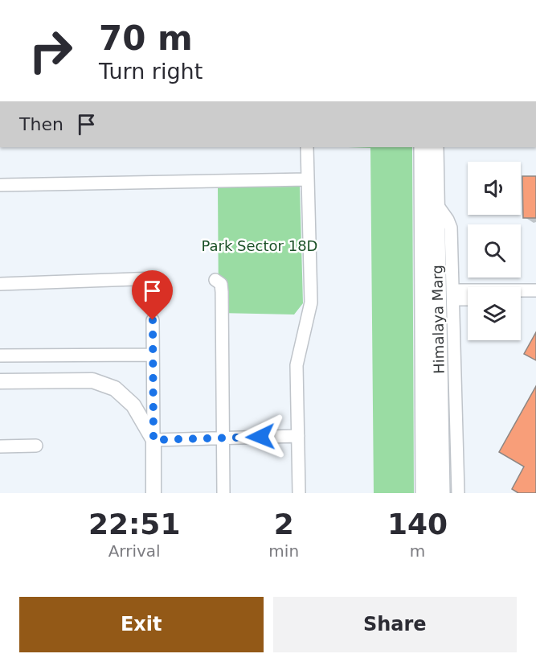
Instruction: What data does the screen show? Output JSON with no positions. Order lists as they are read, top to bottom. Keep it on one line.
{"streets":{"main road":["Himalaya Marg"]},"parks":["Park Sector 18D"],"page":{"turn":["70 m","Turn right"],"then":"Then","eta":["22:51","Arrival","2","min","140","m"],"buttons":["Exit","Share"]}}
